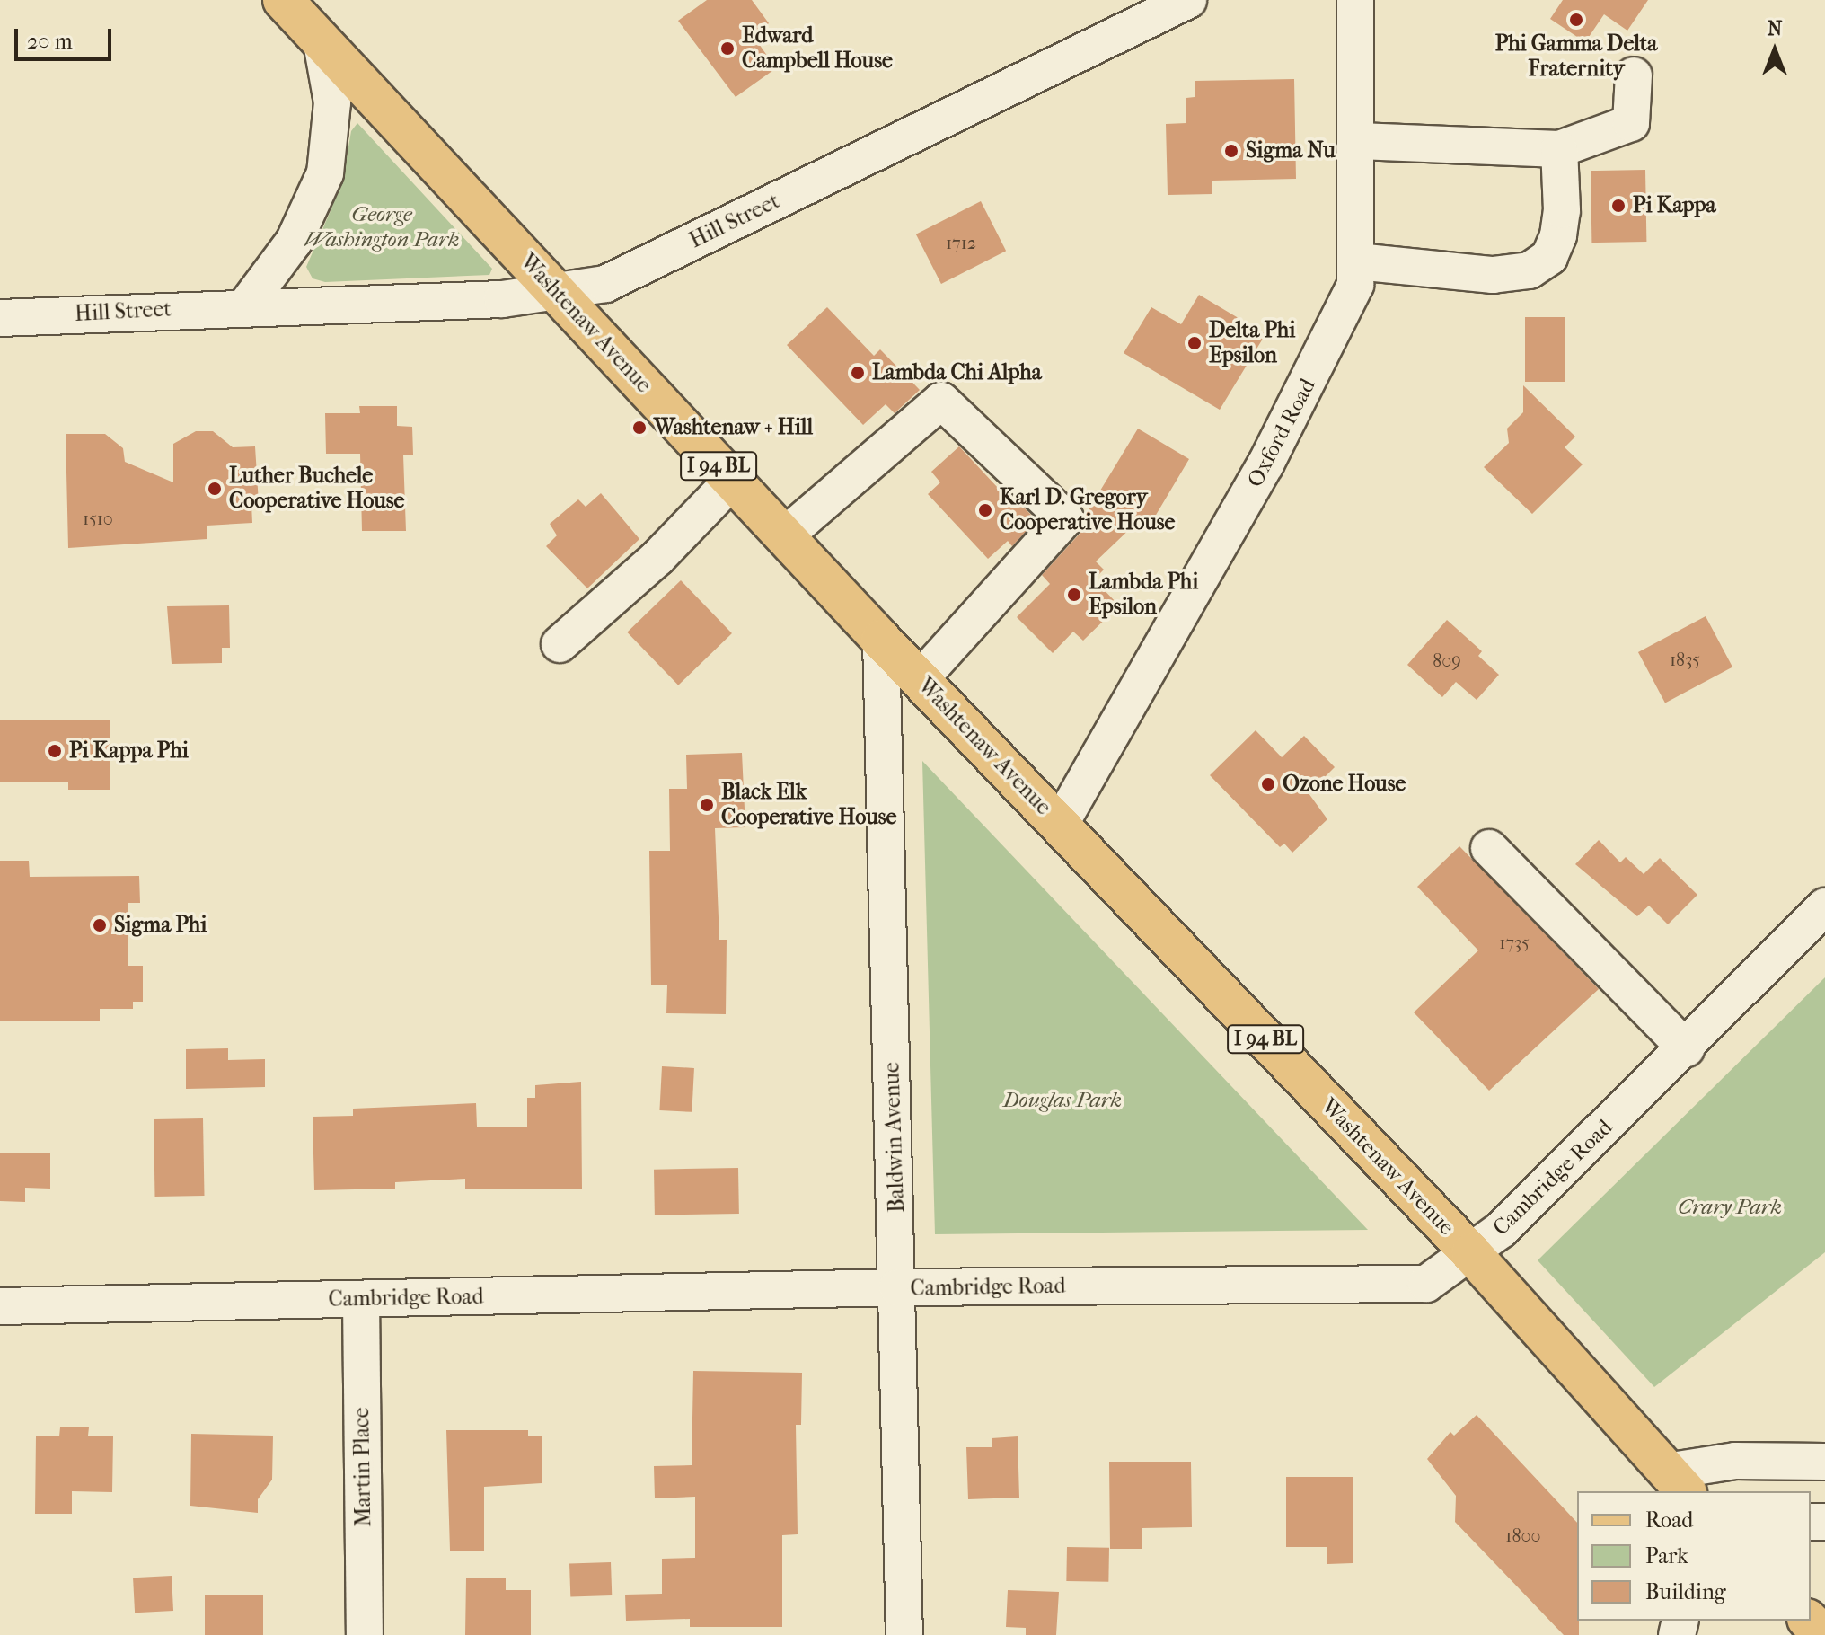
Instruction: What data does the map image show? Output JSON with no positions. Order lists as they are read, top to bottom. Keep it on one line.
{"streets":{"main road":["Washtenaw Avenue","I 94 BL"],"street":["Hill Street","Oxford Road","Baldwin Avenue","Cambridge Road","Martin Place"]},"crossings":[["Hill Street","Washtenaw Avenue"],["Washtenaw Avenue","Oxford Road"],["Washtenaw Avenue","Baldwin Avenue"],["Washtenaw Avenue","Cambridge Road"],["Baldwin Avenue","Cambridge Road"],["Cambridge Road","Martin Place"]],"parks":["George Washington Park","Douglas Park","Crary Park"],"places":["Phi Gamma Delta Fraternity","Edward Campbell House","Sigma Nu","Pi Kappa","Delta Phi Epsilon","Lambda Chi Alpha","Washtenaw + Hill","Luther Buchele Cooperative House","Karl D. Gregory Cooperative House","Lambda Phi Epsilon","Pi Kappa Phi","Ozone House","Black Elk Cooperative House","Sigma Phi"],"house_numbers":["1712","1510","1835","809","1735","1800"],"legend":["Road","Park","Building"],"scale_bar":"20 m","north":"top"}
